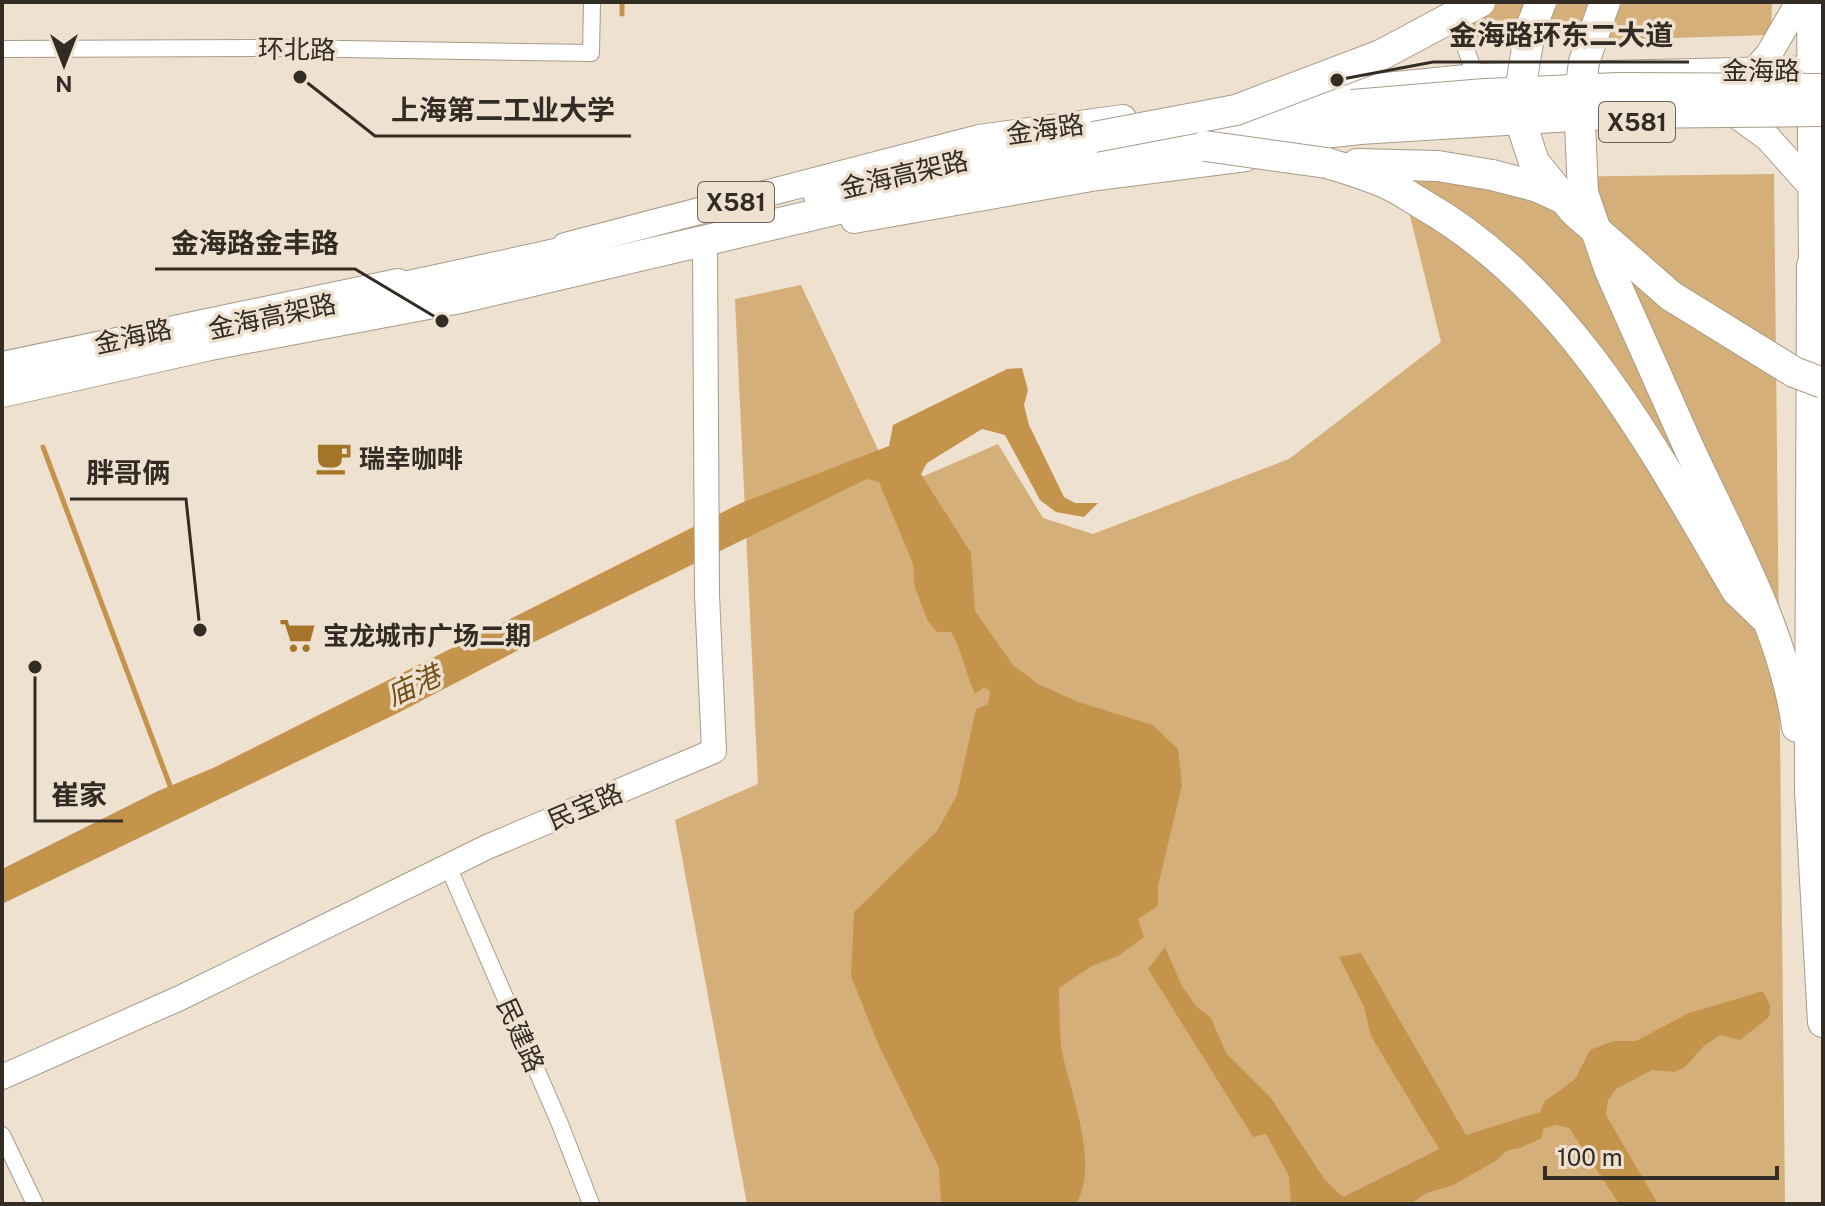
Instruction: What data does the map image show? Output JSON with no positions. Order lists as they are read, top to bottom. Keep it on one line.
{"streets":{"highway":["金海高架路"],"main road":["金海路","X581"],"street":["环北路","民宝路","民建路"]},"crossings":[["金海路","金海高架路"],["金海路","民宝路"],["民宝路","民建路"]],"water":["庙港"],"places":{"other":["上海第二工业大学","金海路环东二大道","金海路金丰路","胖哥俩","崔家"],"cafe":["瑞幸咖啡"],"supermarket":["宝龙城市广场二期"]},"scale_bar":"100 m","north":"bottom"}
